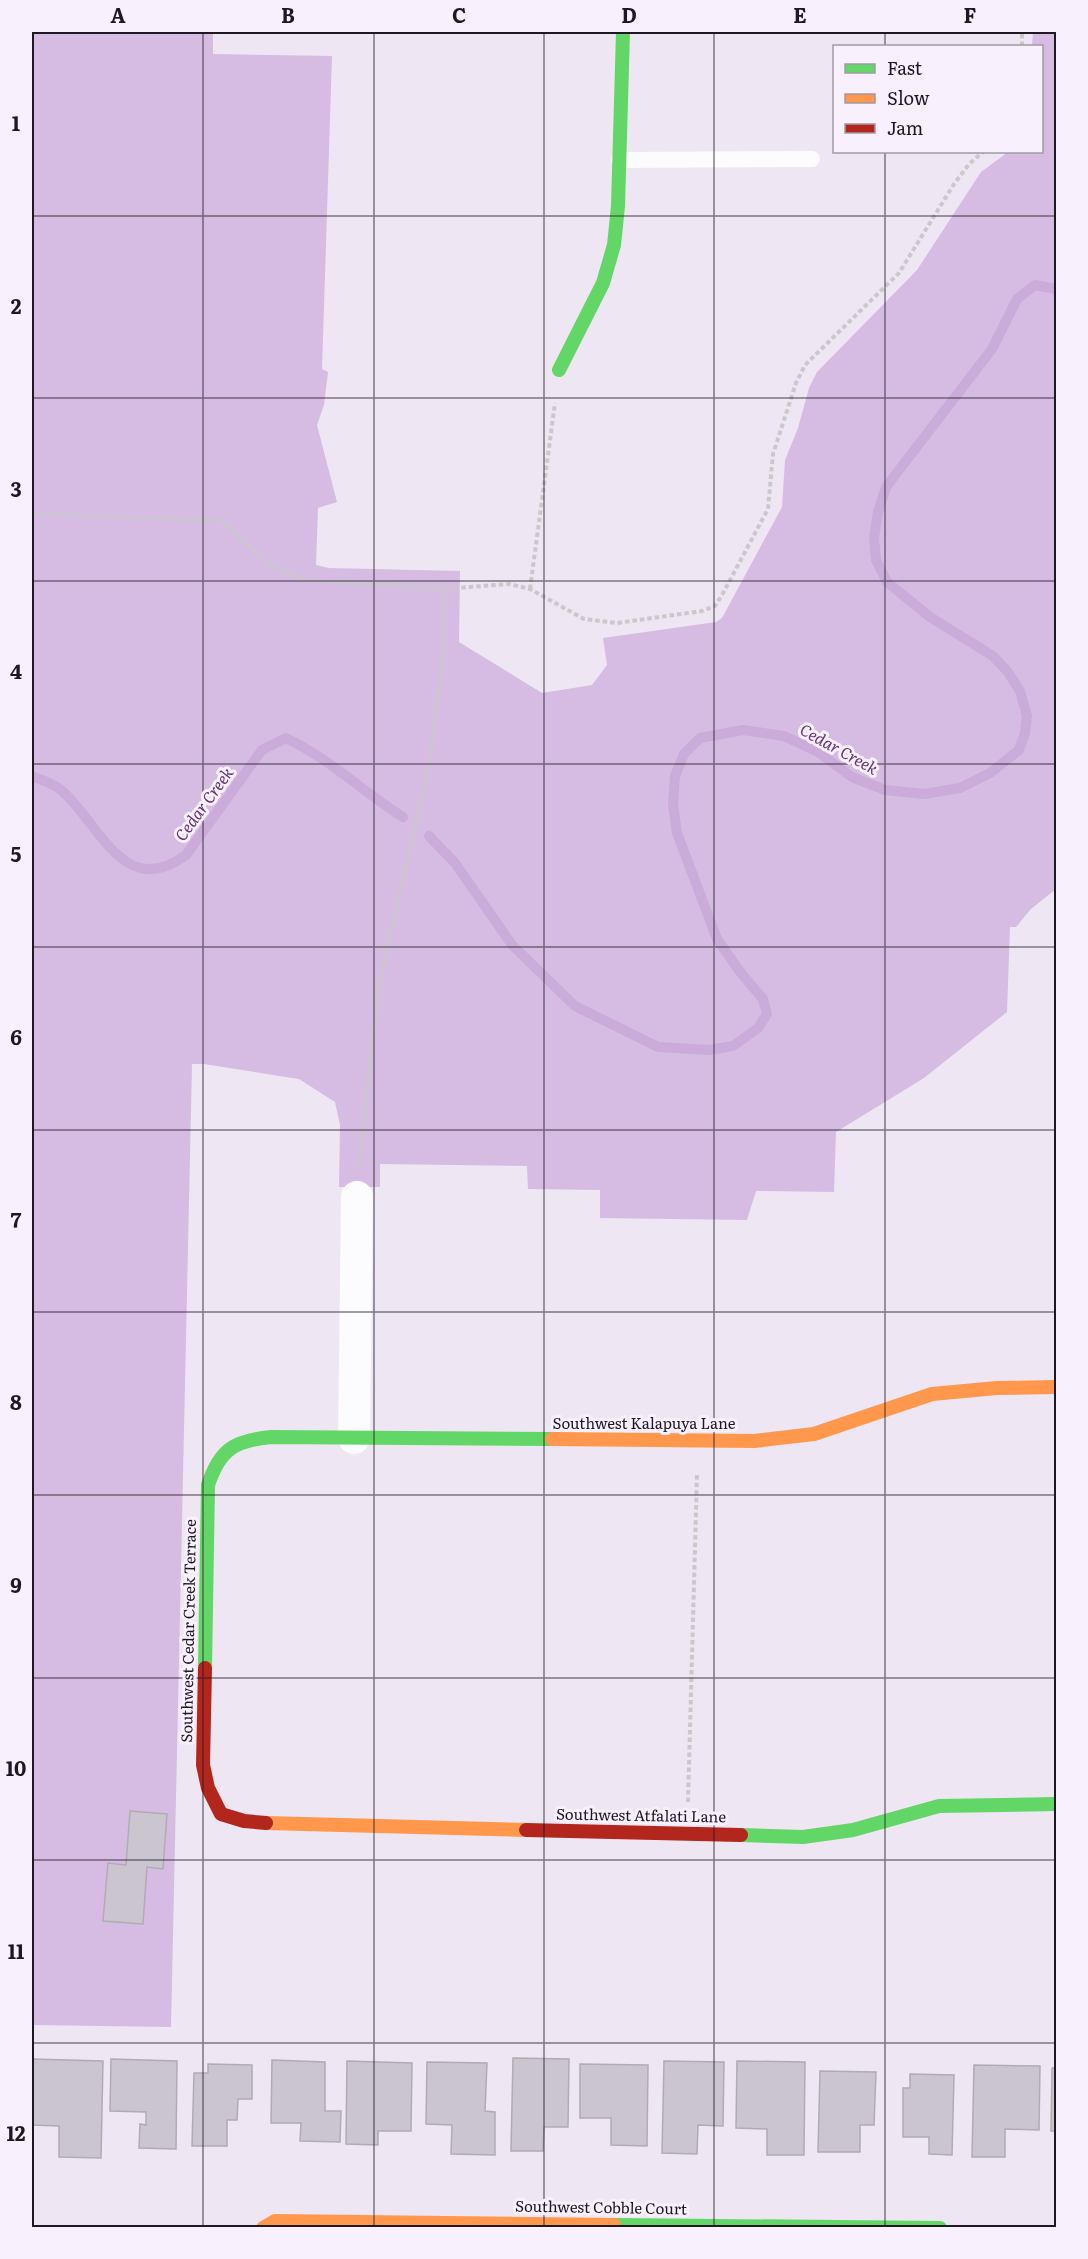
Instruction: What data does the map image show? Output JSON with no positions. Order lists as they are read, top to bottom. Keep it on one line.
{"streets":{"street":["Southwest Kalapuya Lane","Southwest Cedar Creek Terrace","Southwest Atfalati Lane","Southwest Cobble Court"]},"crossings":[["Southwest Kalapuya Lane","Southwest Cedar Creek Terrace"],["Southwest Cedar Creek Terrace","Southwest Atfalati Lane"]],"water":["Cedar Creek"],"legend":["Fast","Slow","Jam"],"grid":{"columns":["A","B","C","D","E","F"],"rows":["1","2","3","4","5","6","7","8","9","10","11","12"]}}
